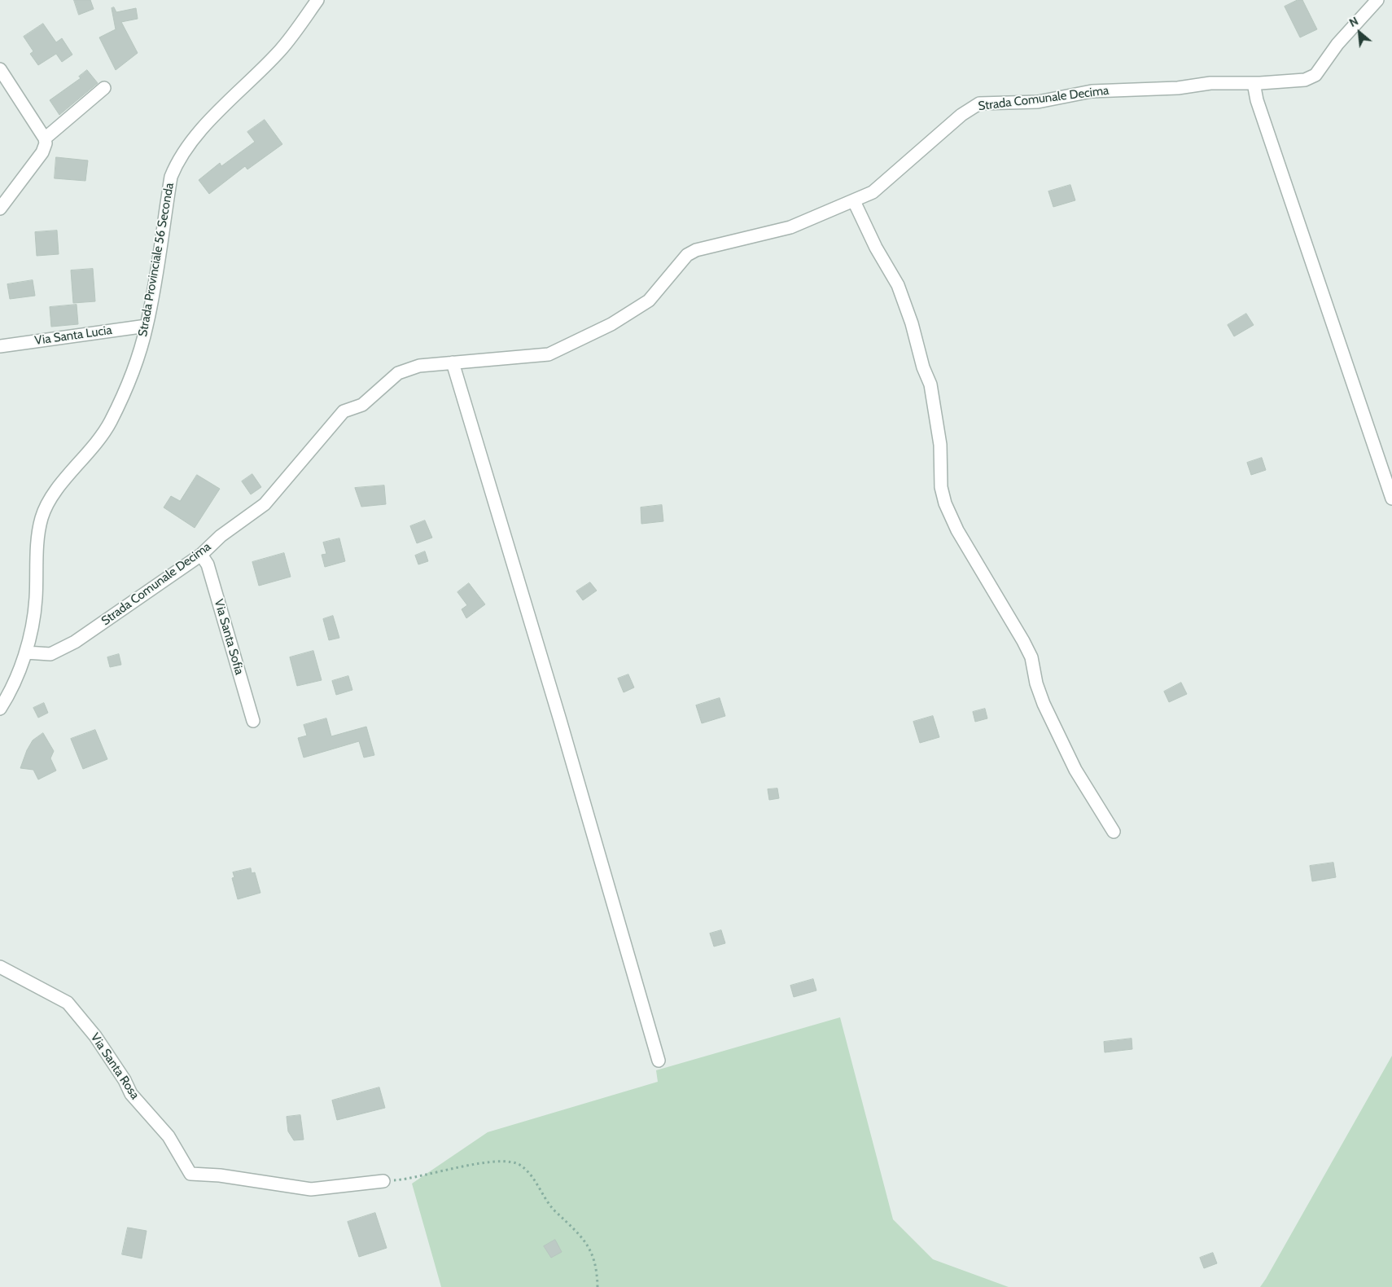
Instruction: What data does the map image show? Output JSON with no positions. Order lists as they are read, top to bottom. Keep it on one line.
{"streets":{"street":["Strada Comunale Decima","Strada Provinciale 56 Seconda","Via Santa Lucia","Via Santa Sofia","Via Santa Rosa"]},"crossings":[["Strada Comunale Decima","Strada Provinciale 56 Seconda"],["Strada Comunale Decima","Via Santa Sofia"],["Strada Provinciale 56 Seconda","Via Santa Lucia"]],"north":"top left"}
